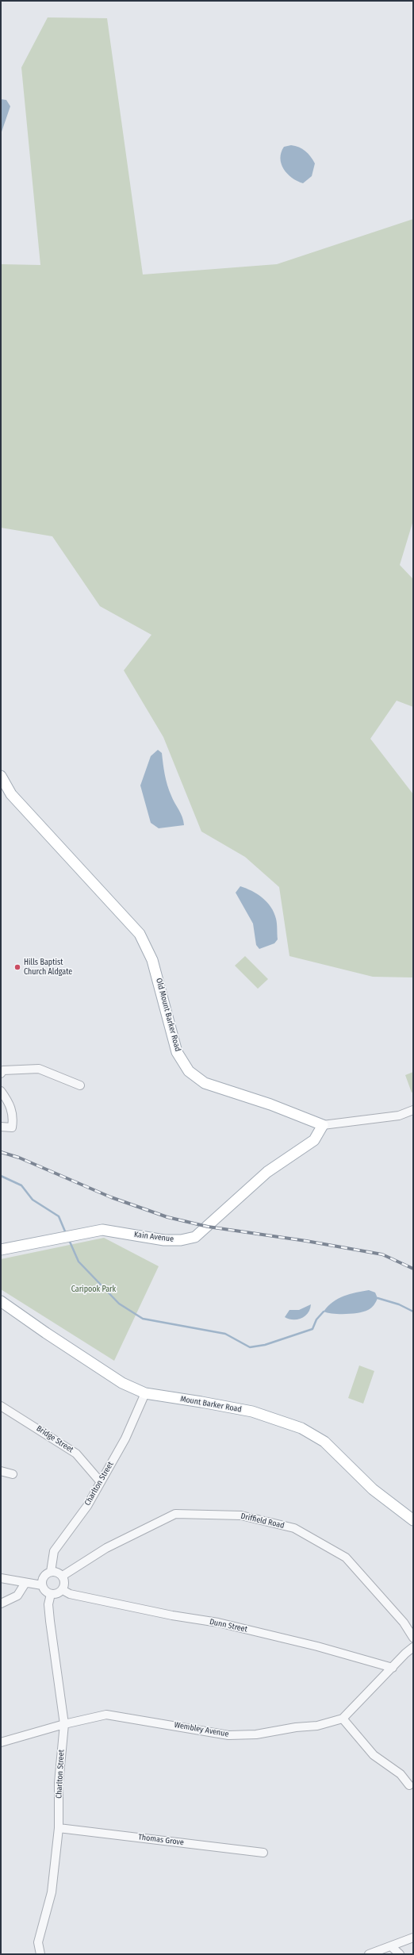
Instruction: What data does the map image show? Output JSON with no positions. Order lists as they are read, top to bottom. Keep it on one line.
{"streets":{"main road":["Old Mount Barker Road","Kain Avenue","Mount Barker Road"],"street":["Bridge Street","Charlton Street","Driffield Road","Dunn Street","Wembley Avenue","Thomas Grove"]},"crossings":[["Old Mount Barker Road","Kain Avenue"],["Mount Barker Road","Charlton Street"],["Bridge Street","Charlton Street"],["Charlton Street","Driffield Road"],["Charlton Street","Dunn Street"],["Charlton Street","Wembley Avenue"],["Charlton Street","Thomas Grove"],["Driffield Road","Dunn Street"],["Dunn Street","Wembley Avenue"]],"parks":["Caripook Park"],"places":["Hills Baptist Church Aldgate"]}
